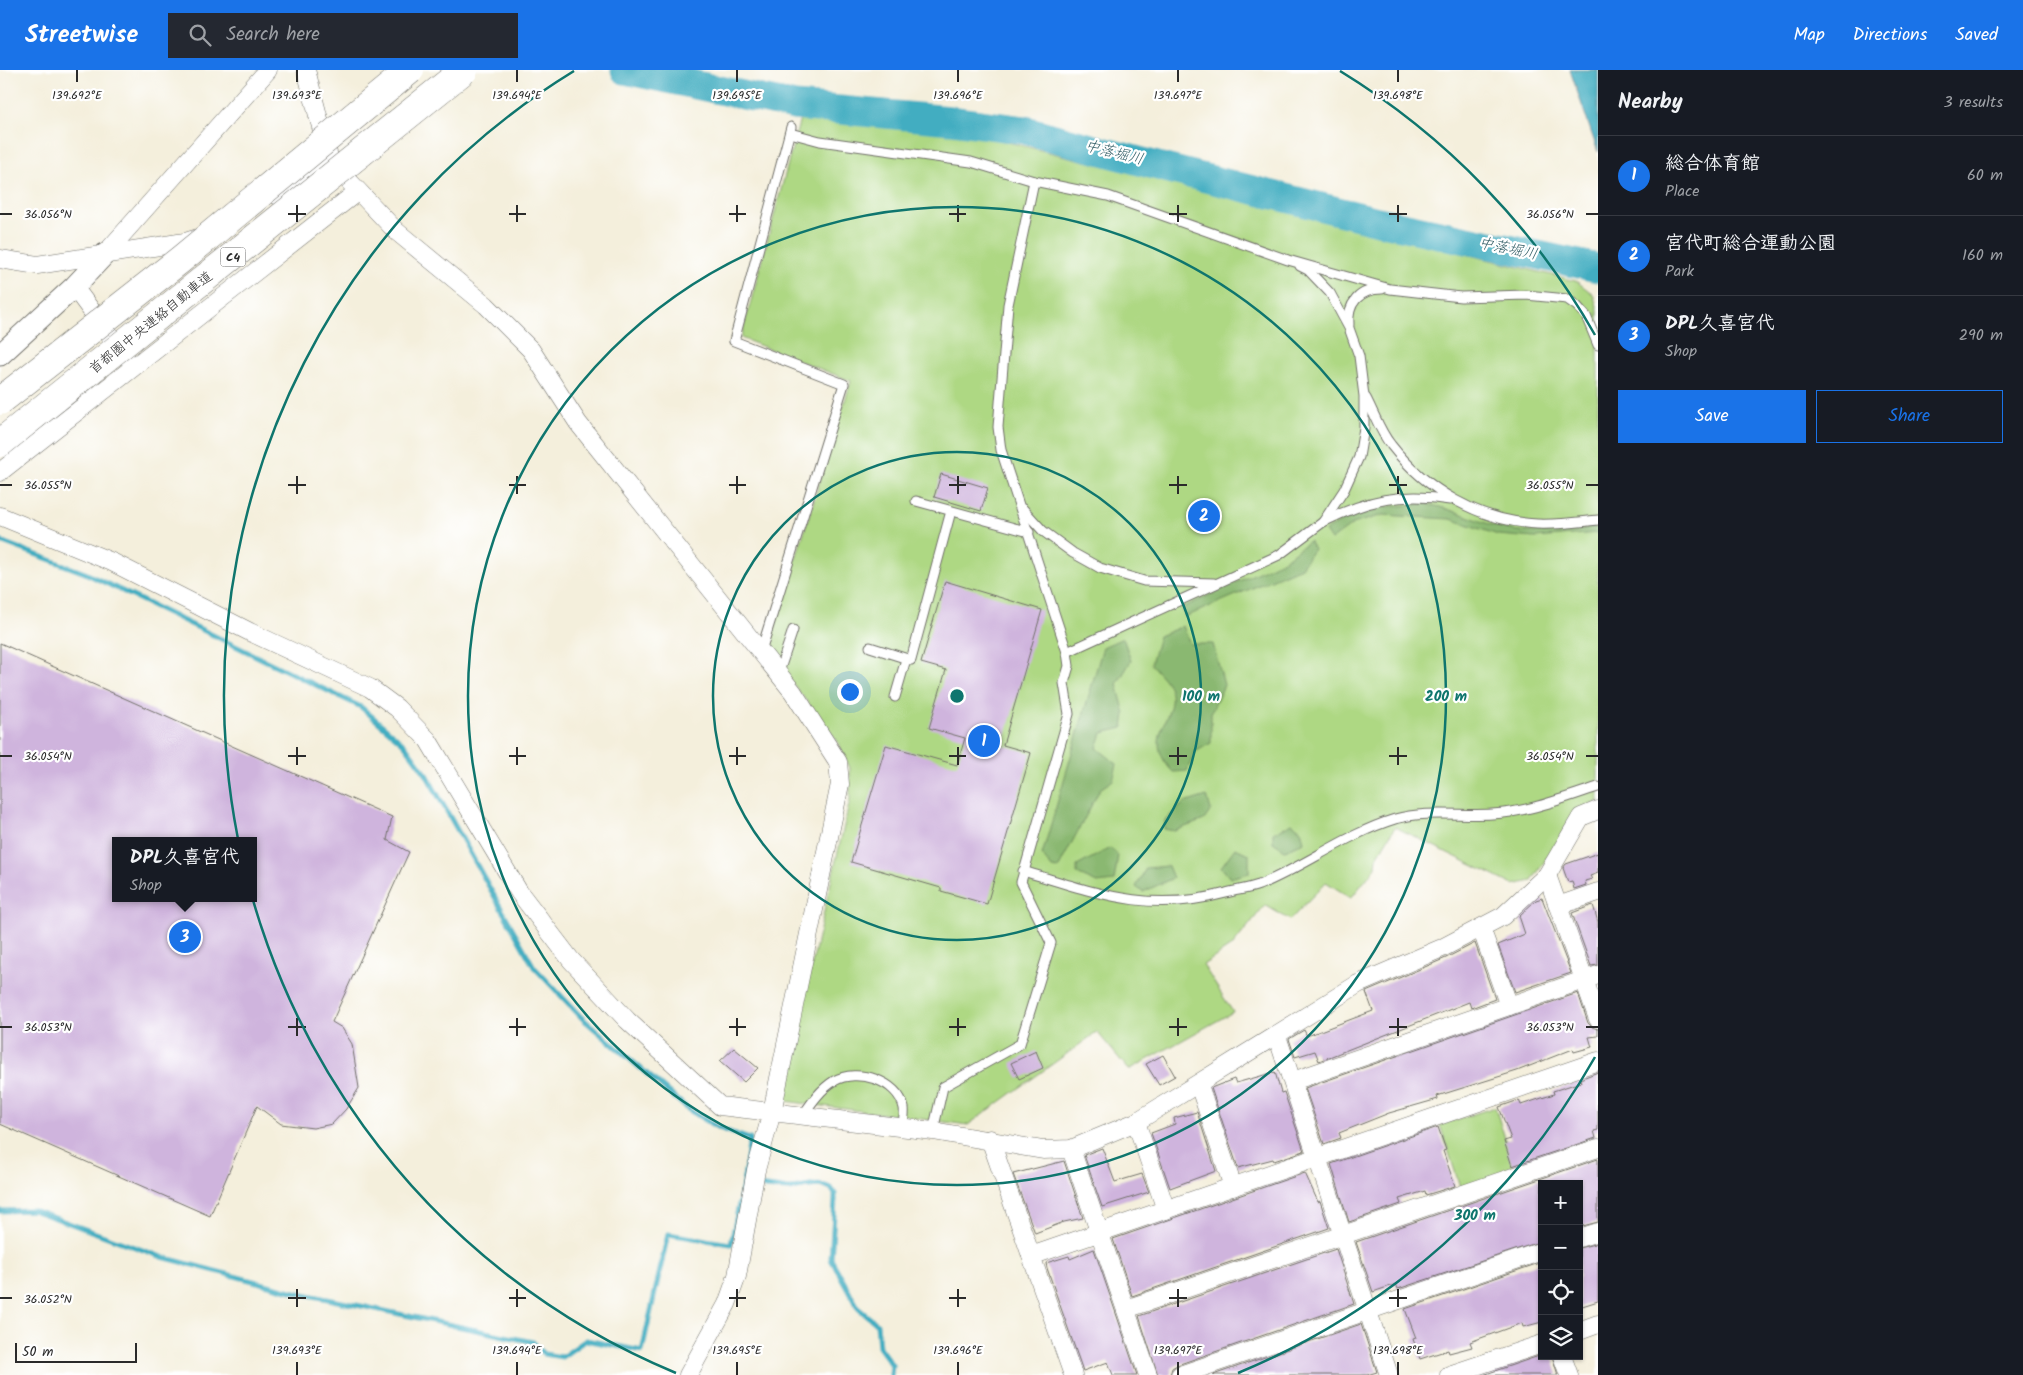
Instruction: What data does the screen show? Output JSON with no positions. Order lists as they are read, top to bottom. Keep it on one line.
{"streets":{"highway":["C4","首都圏中央連絡自動車道"]},"water":["中落堀川"],"scale_bar":"50 m","page":{"header":"Streetwise","search":"Search here","nav":["Map","Directions","Saved"],"heading":["Nearby","3 results"],"list":[{"mark":"1","name":"総合体育館","note":"Place","value":"60 m"},{"mark":"2","name":"宮代町総合運動公園","note":"Park","value":"160 m"},{"mark":"3","name":"DPL久喜宮代","note":"Shop","value":"290 m"}],"buttons":["Save","Share"],"pins":["2","1","3"],"popup":["DPL久喜宮代","Shop"],"map_buttons":["+","−"],"scale":"50 m"},"coordinates":["139.692°E","139.693°E","139.694°E","139.695°E","139.696°E","139.697°E","139.698°E","36.056°N","36.055°N","36.054°N","36.053°N","36.052°N"],"rings":["100 m","200 m","300 m"]}
